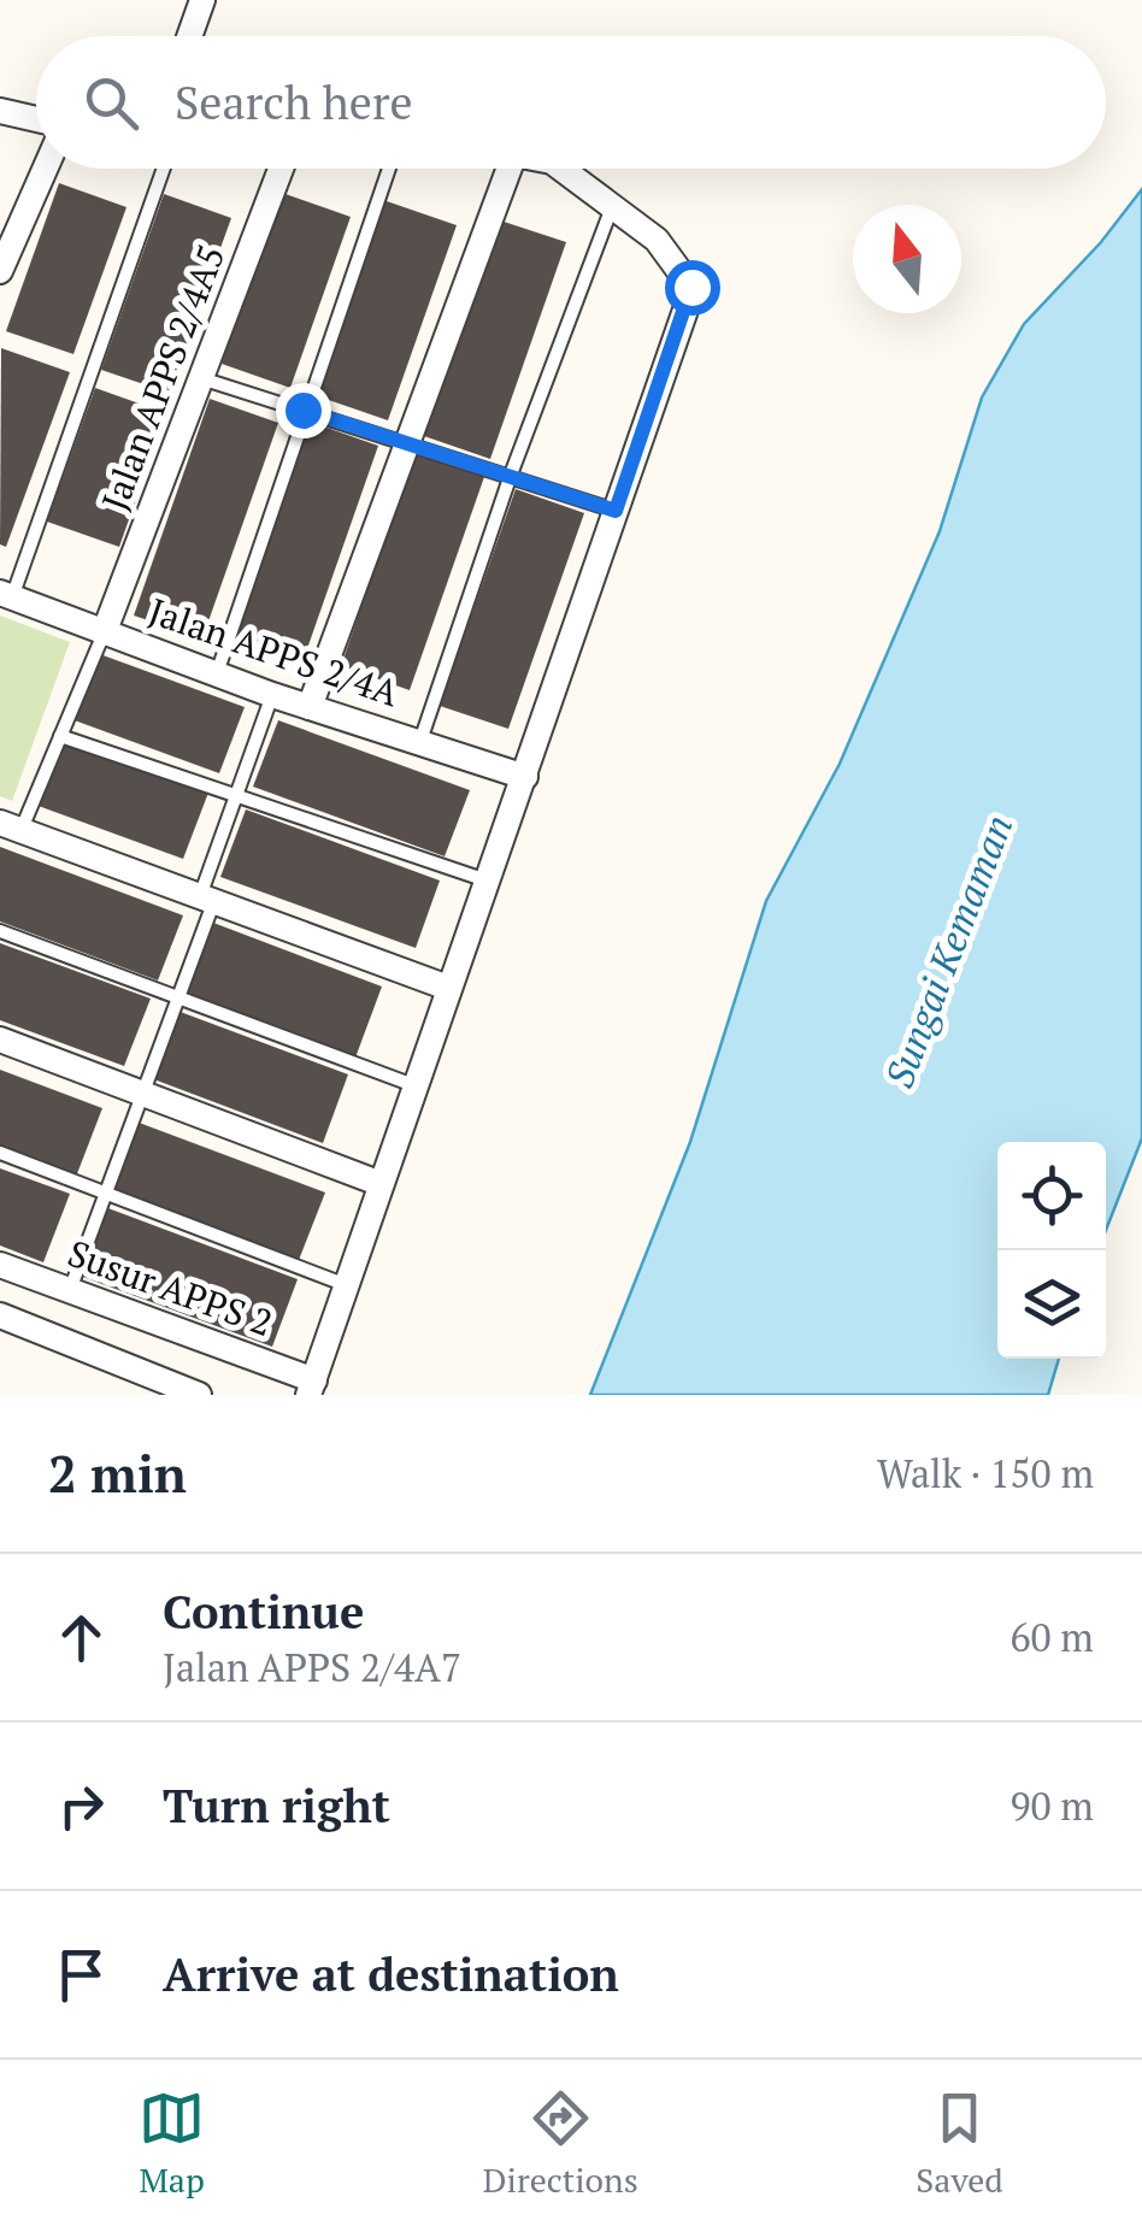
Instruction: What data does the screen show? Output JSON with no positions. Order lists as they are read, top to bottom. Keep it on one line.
{"streets":{"street":["Jalan APPS 2/4A5","Jalan APPS 2/4A","Susur APPS 2"]},"crossings":[["Jalan APPS 2/4A5","Jalan APPS 2/4A"]],"water":["Sungai Kemaman"],"north":"top","page":{"search":"Search here","heading":["2 min","Walk · 150 m"],"list":[["Continue","Jalan APPS 2/4A7","60 m"],["Turn right","90 m"],"Arrive at destination"],"nav":["Map","Directions","Saved"]}}
